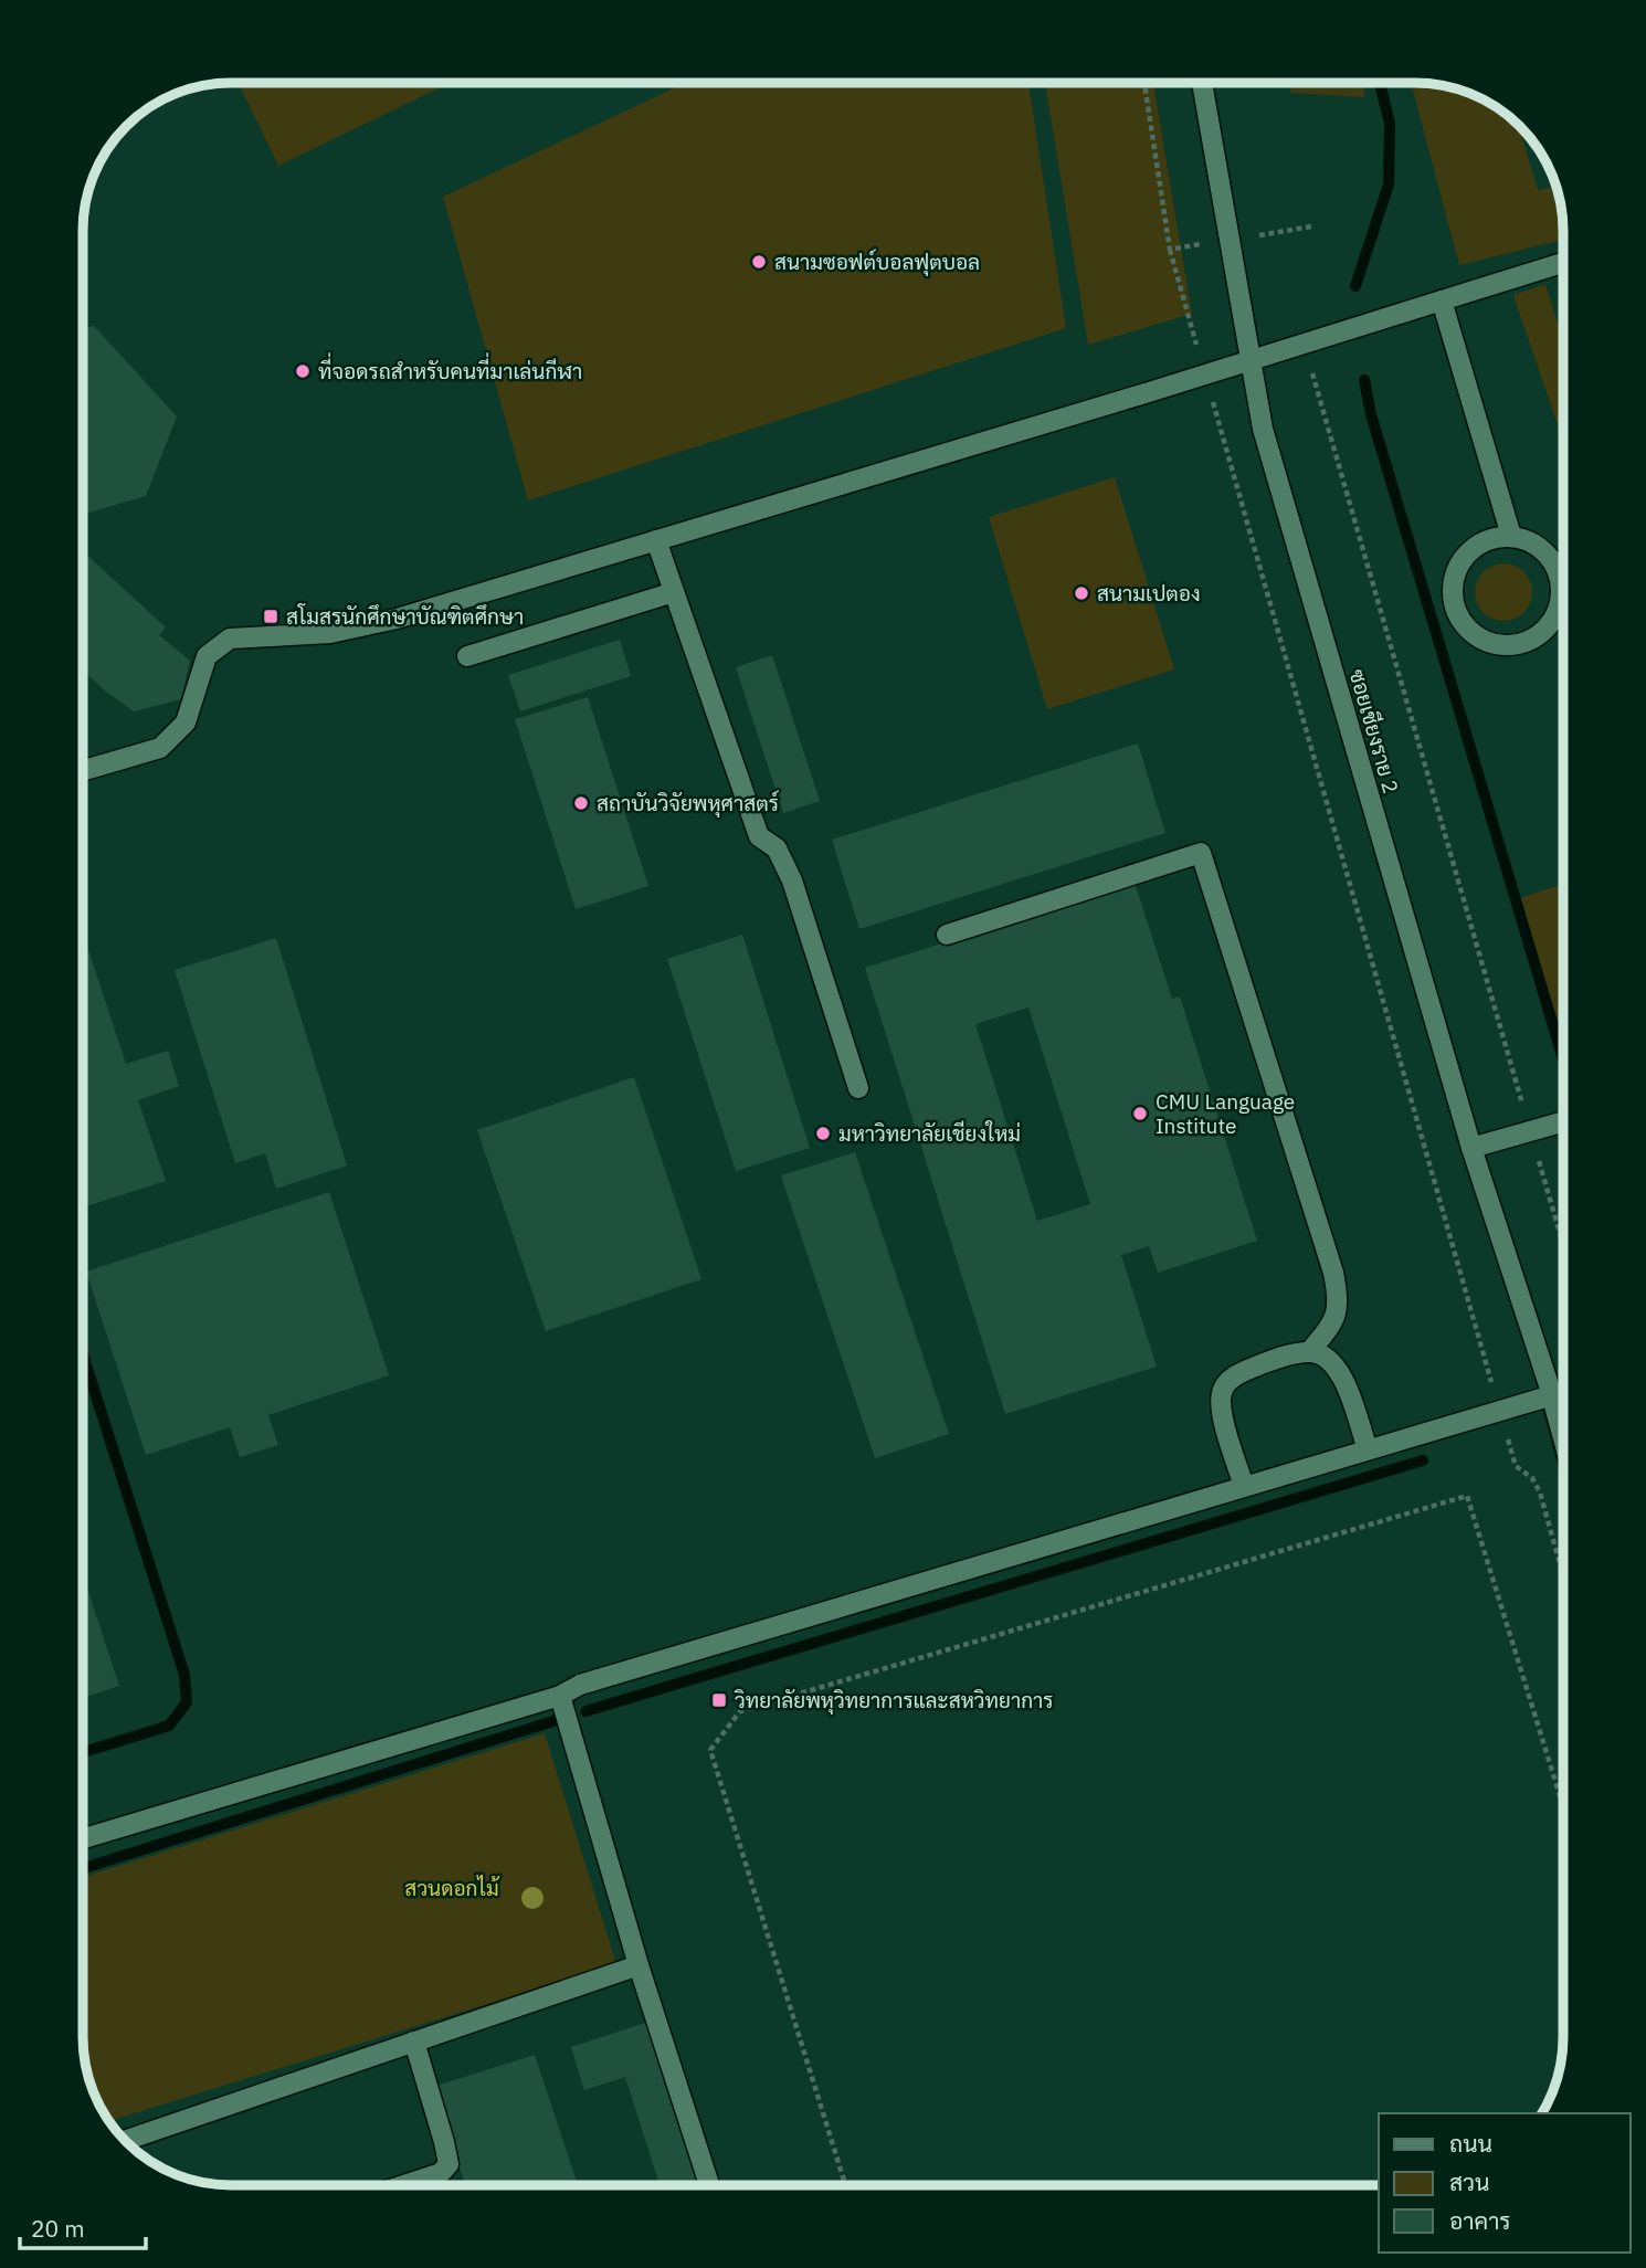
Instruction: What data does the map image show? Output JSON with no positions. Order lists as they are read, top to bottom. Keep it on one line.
{"parks":["สวนดอกไม้"],"places":{"other":["สนามซอฟต์บอลฟุตบอล","ที่จอดรถสำหรับคนที่มาเล่นกีฬา","สนามเปตอง","สถาบันวิจัยพหุศาสตร์","CMU Language Institute","มหาวิทยาลัยเชียงใหม่"],"transit":["สโมสรนักศึกษาบัณฑิตศึกษา","วิทยาลัยพหุวิทยาการและสหวิทยาการ"]},"legend":["ถนน","สวน","อาคาร"],"scale_bar":"20 m"}
